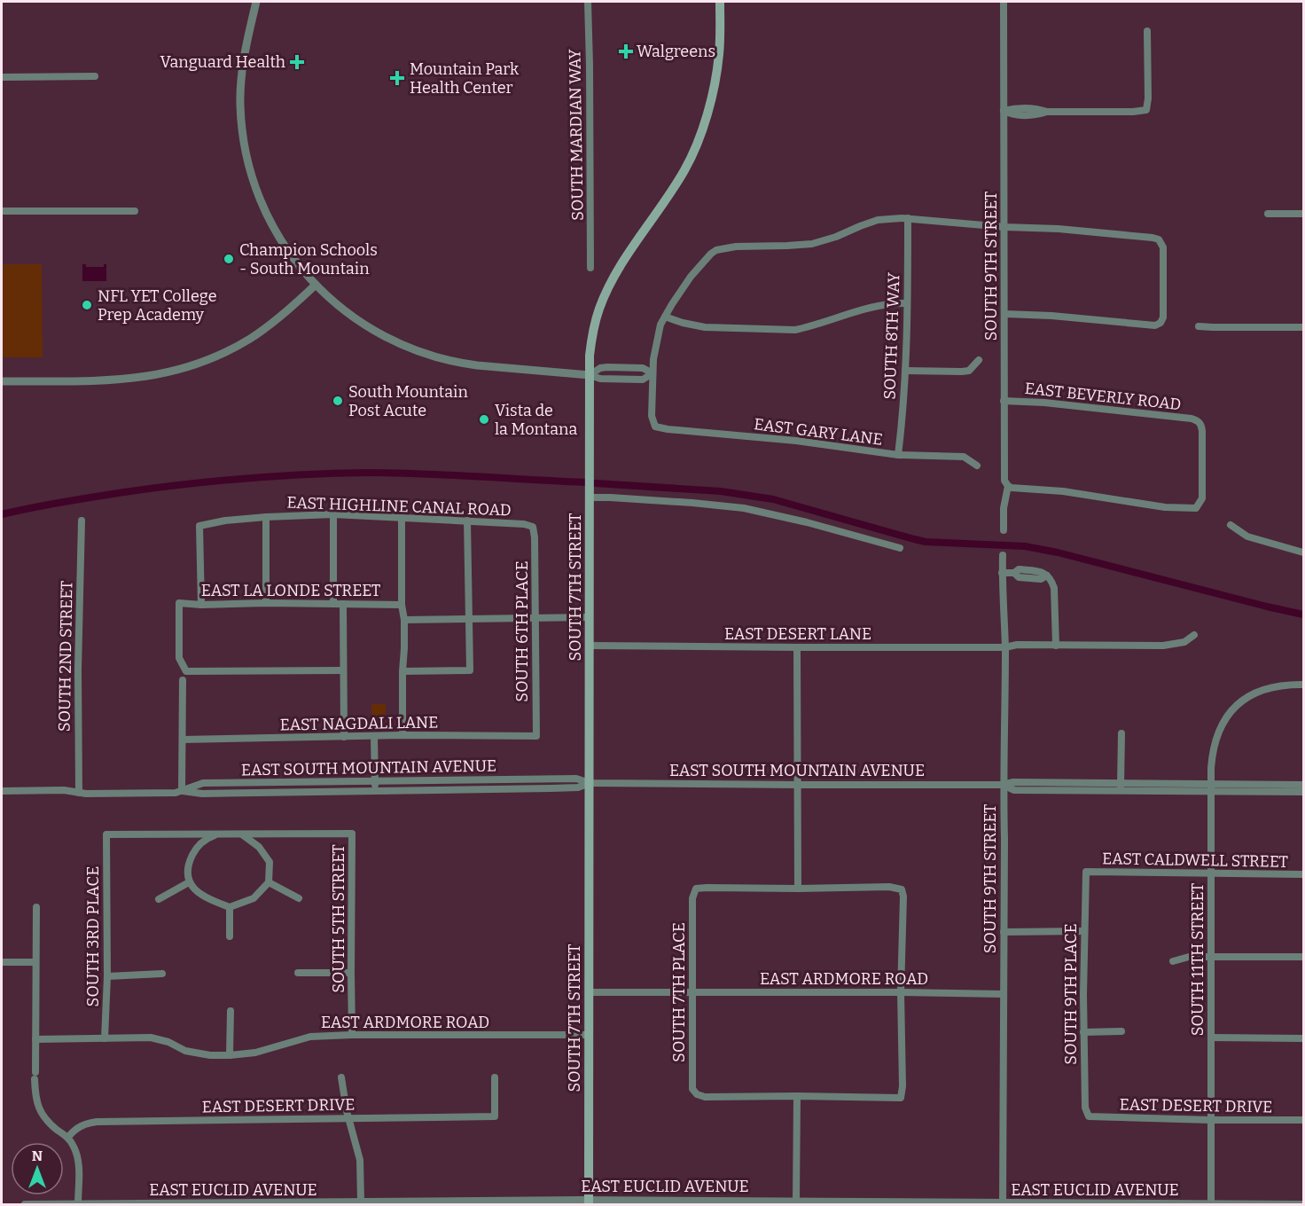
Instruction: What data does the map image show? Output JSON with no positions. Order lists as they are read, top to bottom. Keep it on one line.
{"streets":{"main road":["SOUTH 7TH STREET"],"street":["SOUTH MARDIAN WAY","SOUTH 9TH STREET","SOUTH 8TH WAY","EAST BEVERLY ROAD","EAST GARY LANE","EAST HIGHLINE CANAL ROAD","EAST LA LONDE STREET","SOUTH 6TH PLACE","EAST DESERT LANE","SOUTH 2ND STREET","EAST NAGDALI LANE","EAST SOUTH MOUNTAIN AVENUE","EAST CALDWELL STREET","SOUTH 5TH STREET","SOUTH 3RD PLACE","SOUTH 11TH STREET","EAST ARDMORE ROAD","SOUTH 7TH PLACE","SOUTH 9TH PLACE","EAST DESERT DRIVE","EAST EUCLID AVENUE"]},"crossings":[["SOUTH 9TH STREET","EAST BEVERLY ROAD"],["SOUTH 9TH STREET","EAST DESERT LANE"],["SOUTH 9TH STREET","EAST SOUTH MOUNTAIN AVENUE"],["SOUTH 9TH STREET","EAST ARDMORE ROAD"],["SOUTH 9TH STREET","EAST EUCLID AVENUE"],["SOUTH 8TH WAY","EAST GARY LANE"],["EAST HIGHLINE CANAL ROAD","EAST LA LONDE STREET"],["EAST HIGHLINE CANAL ROAD","SOUTH 6TH PLACE"],["SOUTH 7TH STREET","EAST DESERT LANE"],["SOUTH 7TH STREET","EAST SOUTH MOUNTAIN AVENUE"],["SOUTH 7TH STREET","EAST ARDMORE ROAD"],["SOUTH 7TH STREET","EAST EUCLID AVENUE"],["SOUTH 6TH PLACE","EAST NAGDALI LANE"],["SOUTH 2ND STREET","EAST SOUTH MOUNTAIN AVENUE"],["EAST SOUTH MOUNTAIN AVENUE","SOUTH 11TH STREET"],["EAST CALDWELL STREET","SOUTH 11TH STREET"],["EAST CALDWELL STREET","SOUTH 9TH PLACE"],["SOUTH 5TH STREET","SOUTH 3RD PLACE"],["SOUTH 5TH STREET","EAST ARDMORE ROAD"],["SOUTH 3RD PLACE","EAST ARDMORE ROAD"],["SOUTH 11TH STREET","EAST DESERT DRIVE"],["SOUTH 11TH STREET","EAST EUCLID AVENUE"],["EAST ARDMORE ROAD","SOUTH 7TH PLACE"],["SOUTH 9TH PLACE","EAST DESERT DRIVE"]],"places":{"health":["Walgreens","Vanguard Health","Mountain Park Health Center"],"other":["Champion Schools - South Mountain","NFL YET College Prep Academy","South Mountain Post Acute","Vista de la Montana"]},"north":"top"}
